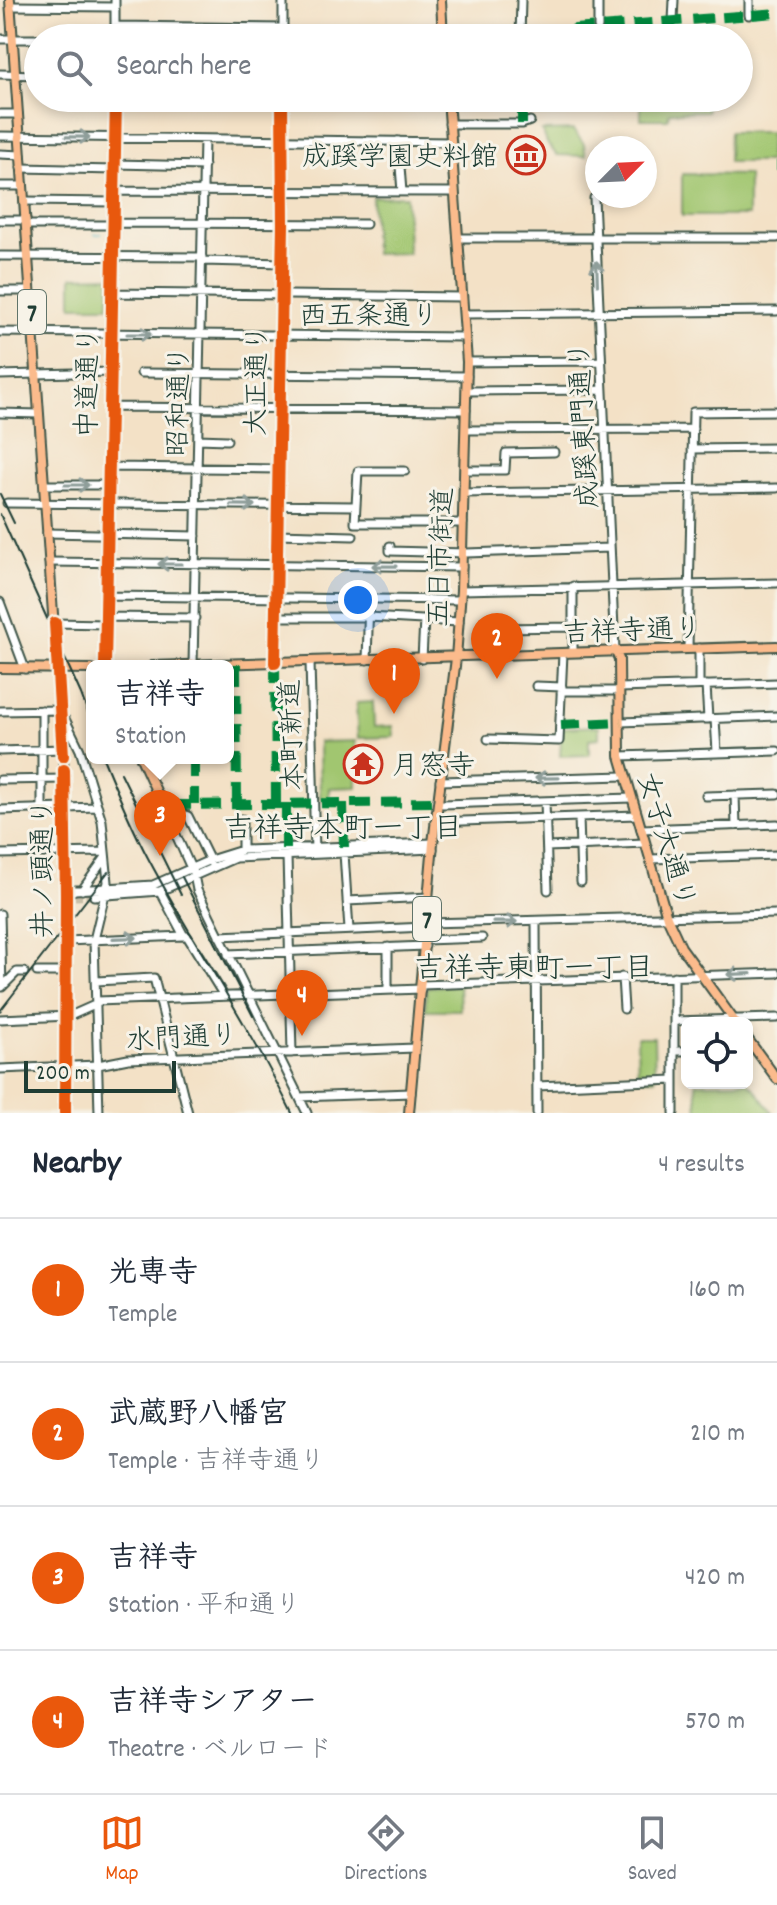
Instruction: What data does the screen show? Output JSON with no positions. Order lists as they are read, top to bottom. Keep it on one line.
{"streets":{"main road":["7","五日市街道","吉祥寺通り","女子大通り","井ノ頭通り"],"street":["西五条通り","大正通り","中道通り","昭和通り","成蹊東門通り","本町新道","水門通り"]},"crossings":[["西五条通り","大正通り"],["西五条通り","中道通り"],["西五条通り","昭和通り"],["西五条通り","五日市街道"],["西五条通り","井ノ頭通り"],["大正通り","吉祥寺通り"],["成蹊東門通り","吉祥寺通り"],["成蹊東門通り","女子大通り"],["五日市街道","吉祥寺通り"],["五日市街道","水門通り"],["吉祥寺通り","本町新道"],["吉祥寺通り","女子大通り"],["井ノ頭通り","水門通り"]],"districts":["吉祥寺本町一丁目","吉祥寺東町一丁目"],"places":{"museum":["成蹊学園史料館"],"temple":["月窓寺"]},"scale_bar":"200 m","north":"top right","page":{"search":"Search here","pins":["2","1","3","4"],"popup":["吉祥寺","Station"],"scale":"200 m","heading":["Nearby","4 results"],"list":[{"mark":"1","name":"光専寺","note":"Temple","value":"160 m"},{"mark":"2","name":"武蔵野八幡宮","note":"Temple · 吉祥寺通り","value":"210 m"},{"mark":"3","name":"吉祥寺","note":"Station · 平和通り","value":"420 m"},{"mark":"4","name":"吉祥寺シアター","note":"Theatre · ベルロード","value":"570 m"}],"nav":["Map","Directions","Saved"]}}
